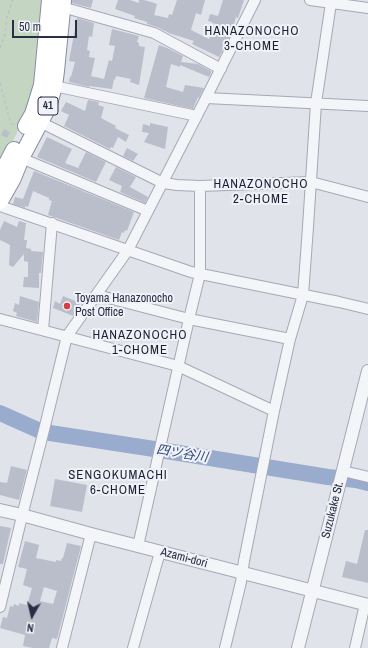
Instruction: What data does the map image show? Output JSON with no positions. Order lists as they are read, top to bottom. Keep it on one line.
{"streets":{"highway":["41"],"street":["Suzukake St.","Azami-dori"]},"crossings":[["Suzukake St.","Azami-dori"]],"districts":["HANAZONOCHO 3-CHOME","HANAZONOCHO 2-CHOME","HANAZONOCHO 1-CHOME","SENGOKUMACHI 6-CHOME"],"water":["四ツ谷川"],"places":["Toyama Hanazonocho Post Office"],"scale_bar":"50 m","north":"bottom"}
